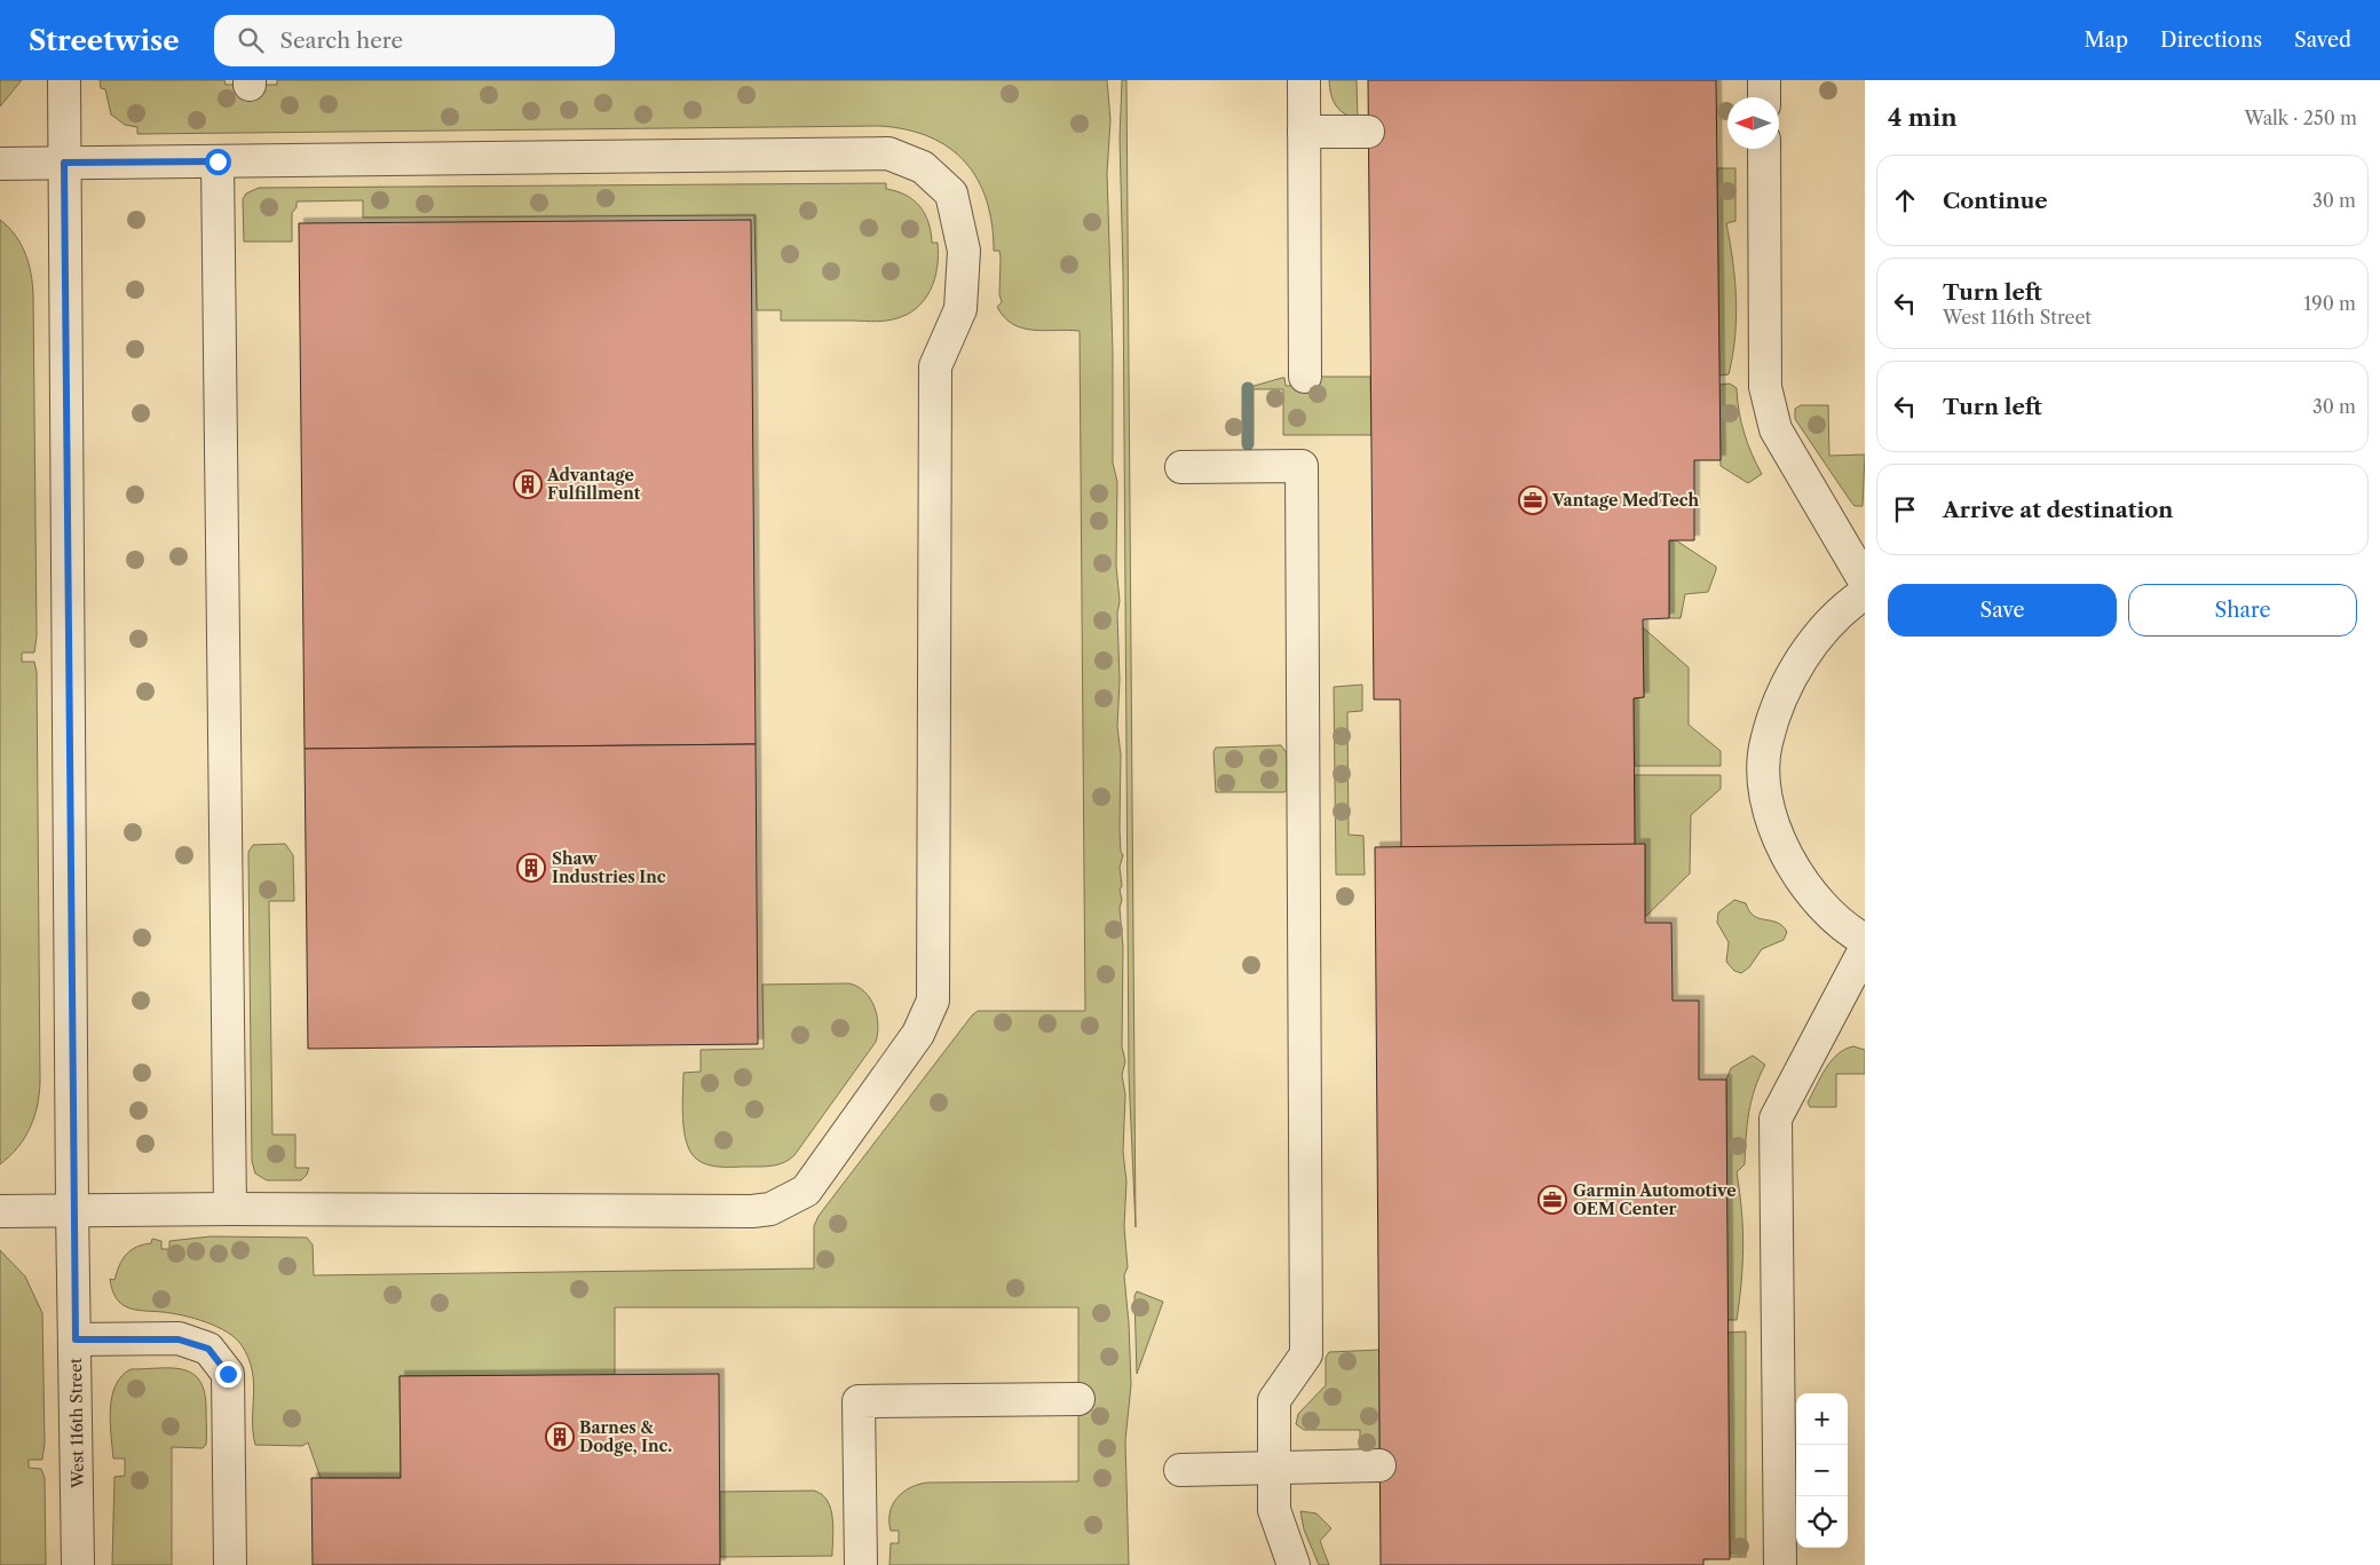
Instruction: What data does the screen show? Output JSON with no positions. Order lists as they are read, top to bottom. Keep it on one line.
{"streets":{"street":["West 116th Street"]},"places":{"building":["Advantage Fulfillment","Shaw Industries Inc","Barnes & Dodge, Inc."],"office":["Vantage MedTech","Garmin Automotive OEM Center"]},"north":"left","page":{"header":"Streetwise","search":"Search here","nav":["Map","Directions","Saved"],"heading":["4 min","Walk · 250 m"],"list":[["Continue","30 m"],["Turn left","West 116th Street","190 m"],["Turn left","30 m"],"Arrive at destination"],"buttons":["Save","Share"],"map_buttons":["+","−"]}}
